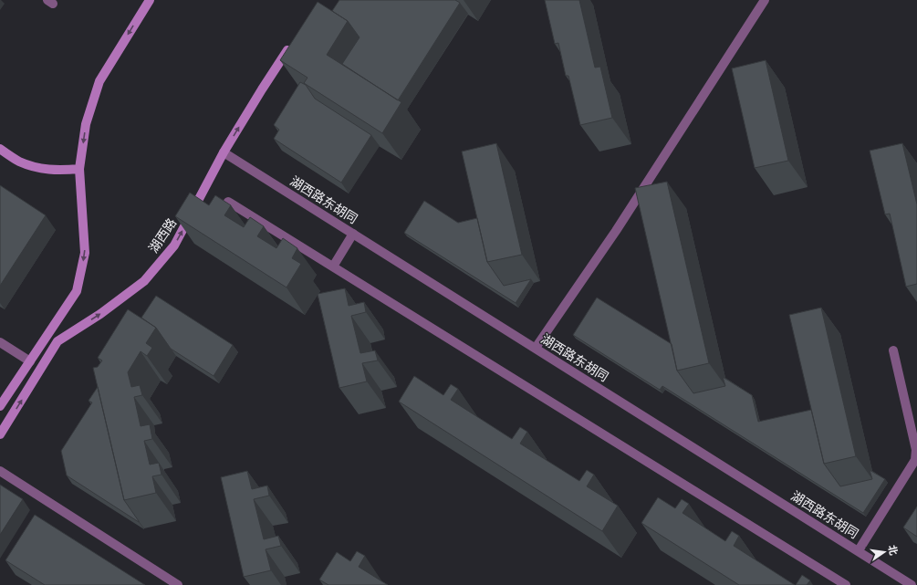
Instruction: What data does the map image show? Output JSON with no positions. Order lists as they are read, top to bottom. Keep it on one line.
{"streets":{"main road":["湖西路"],"street":["湖西路东胡同"]},"crossings":[["湖西路东胡同","湖西路"]],"one_way":["湖西路"],"north":"right"}
